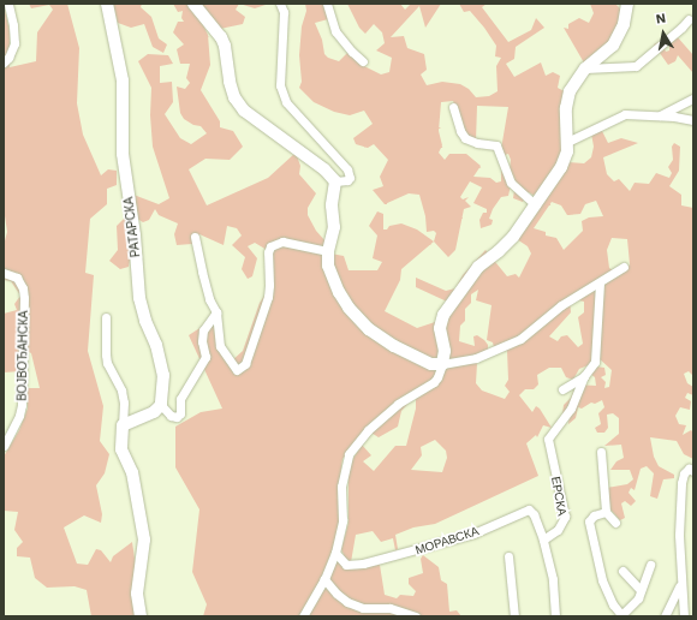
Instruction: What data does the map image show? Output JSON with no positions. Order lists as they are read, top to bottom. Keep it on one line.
{"streets":{"street":["РАТАРСКА","ВОЈВОЂАНСКА","ЕРСКА","МОРАВСКА"]},"crossings":[["ЕРСКА","МОРАВСКА"]],"north":"top"}
